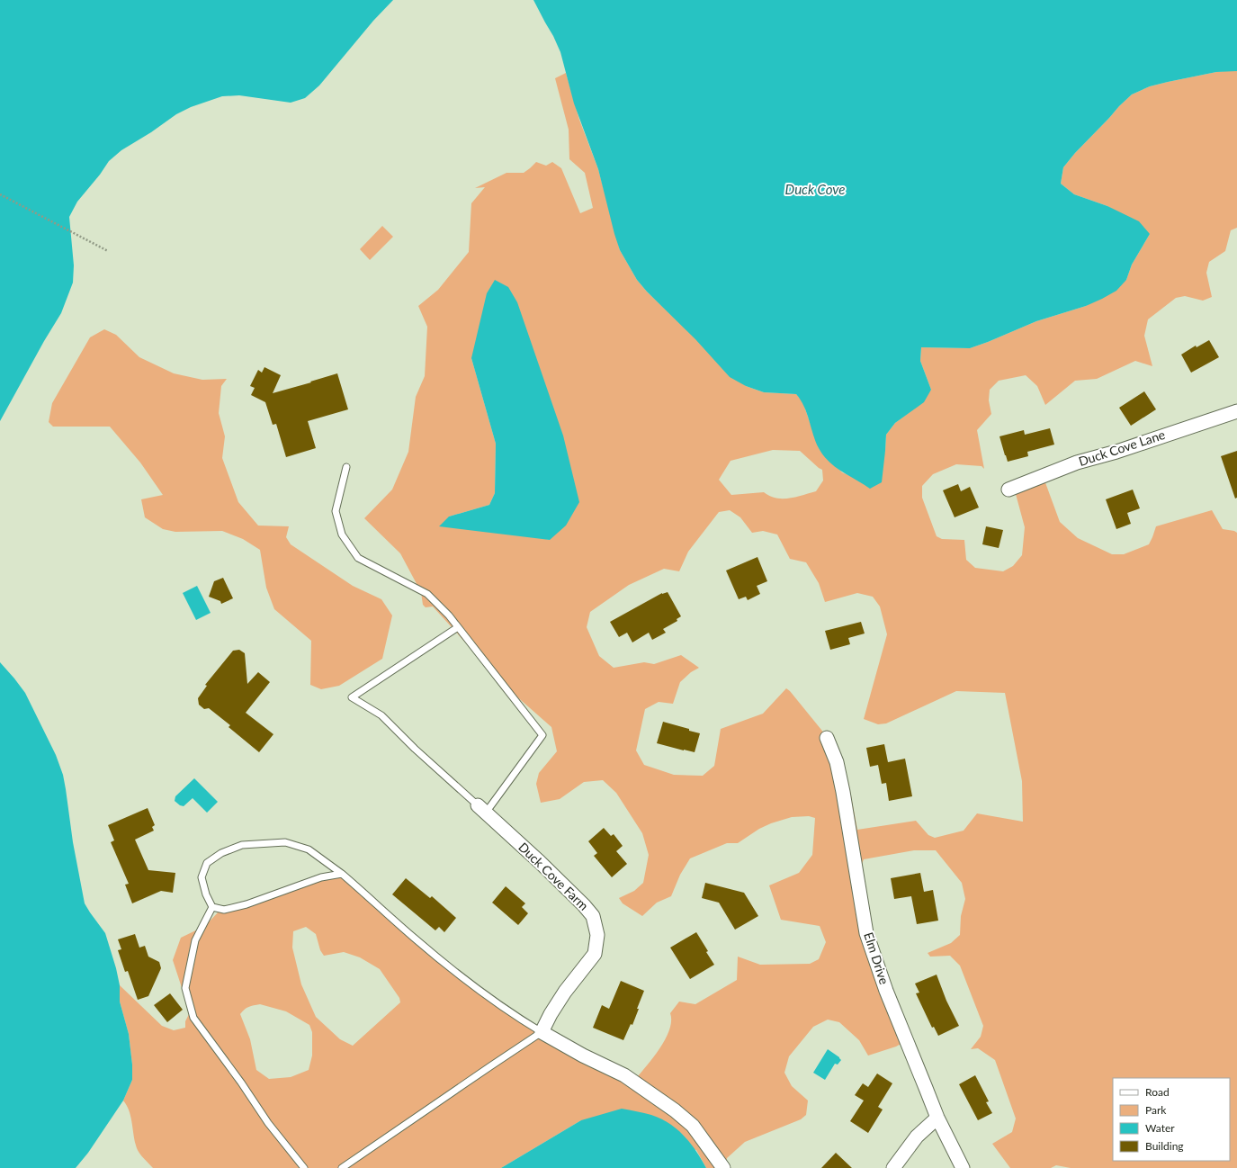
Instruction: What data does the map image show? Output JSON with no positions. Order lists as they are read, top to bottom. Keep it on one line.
{"streets":{"street":["Duck Cove Lane","Duck Cove Farm","Elm Drive"]},"water":["Duck Cove"],"legend":["Road","Park","Water","Building"]}
